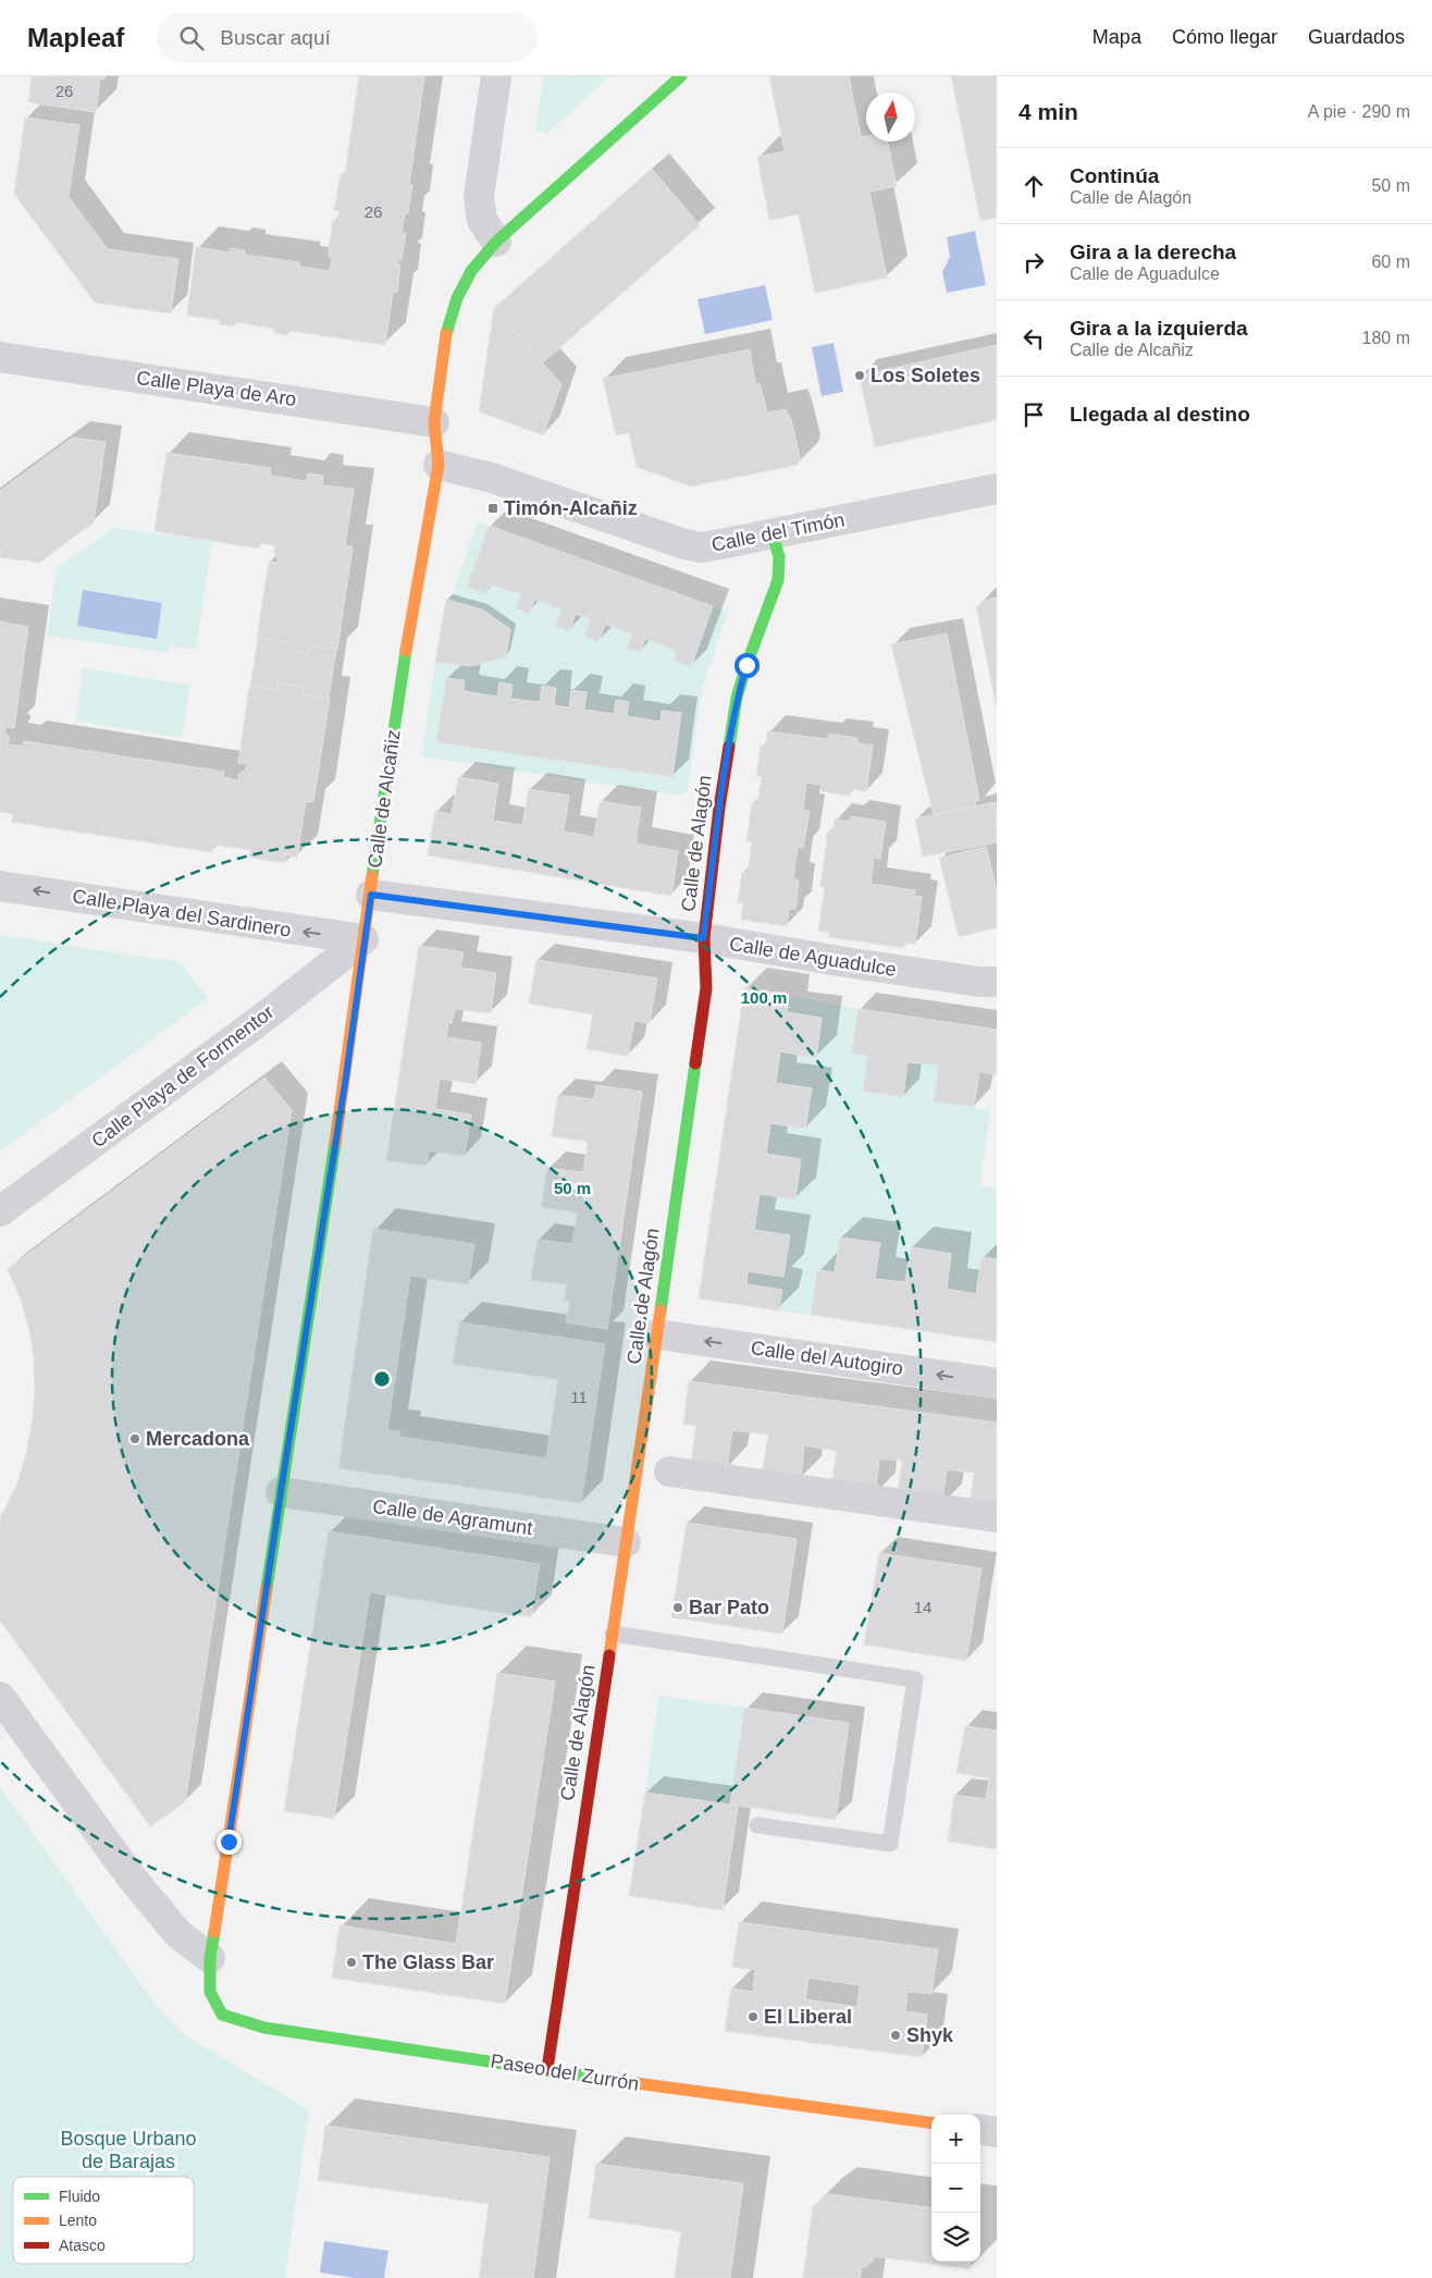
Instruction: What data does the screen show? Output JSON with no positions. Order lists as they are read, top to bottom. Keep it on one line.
{"streets":{"street":["Calle Playa de Aro","Calle del Timón","Calle de Alcañiz","Calle de Alagón","Calle Playa del Sardinero","Calle de Aguadulce","Calle Playa de Formentor","Calle del Autogiro","Calle de Agramunt","Paseo del Zurrón"]},"crossings":[["Calle Playa de Aro","Calle de Alcañiz"],["Calle del Timón","Calle de Alcañiz"],["Calle del Timón","Calle de Alagón"],["Calle de Alcañiz","Calle Playa del Sardinero"],["Calle de Alcañiz","Calle de Aguadulce"],["Calle de Alcañiz","Calle Playa de Formentor"],["Calle de Alcañiz","Calle de Agramunt"],["Calle de Alcañiz","Paseo del Zurrón"],["Calle de Alagón","Calle de Aguadulce"],["Calle de Alagón","Calle del Autogiro"],["Calle de Alagón","Calle de Agramunt"],["Calle de Alagón","Paseo del Zurrón"],["Calle Playa del Sardinero","Calle Playa de Formentor"]],"one_way":["Calle Playa del Sardinero"],"parks":["Bosque Urbano de Barajas"],"places":{"other":["Los Soletes","Mercadona","Bar Pato","The Glass Bar","El Liberal","Shyk"],"transit":["Timón-Alcañiz"]},"house_numbers":["26","26","11","14"],"legend":["Fluido","Lento","Atasco"],"north":"top","page":{"header":"Mapleaf","search":"Buscar aquí","nav":["Mapa","Cómo llegar","Guardados"],"heading":["4 min","A pie · 290 m"],"list":[["Continúa","Calle de Alagón","50 m"],["Gira a la derecha","Calle de Aguadulce","60 m"],["Gira a la izquierda","Calle de Alcañiz","180 m"],"Llegada al destino"],"map_buttons":["+","−"]},"rings":["100 m","50 m"]}
